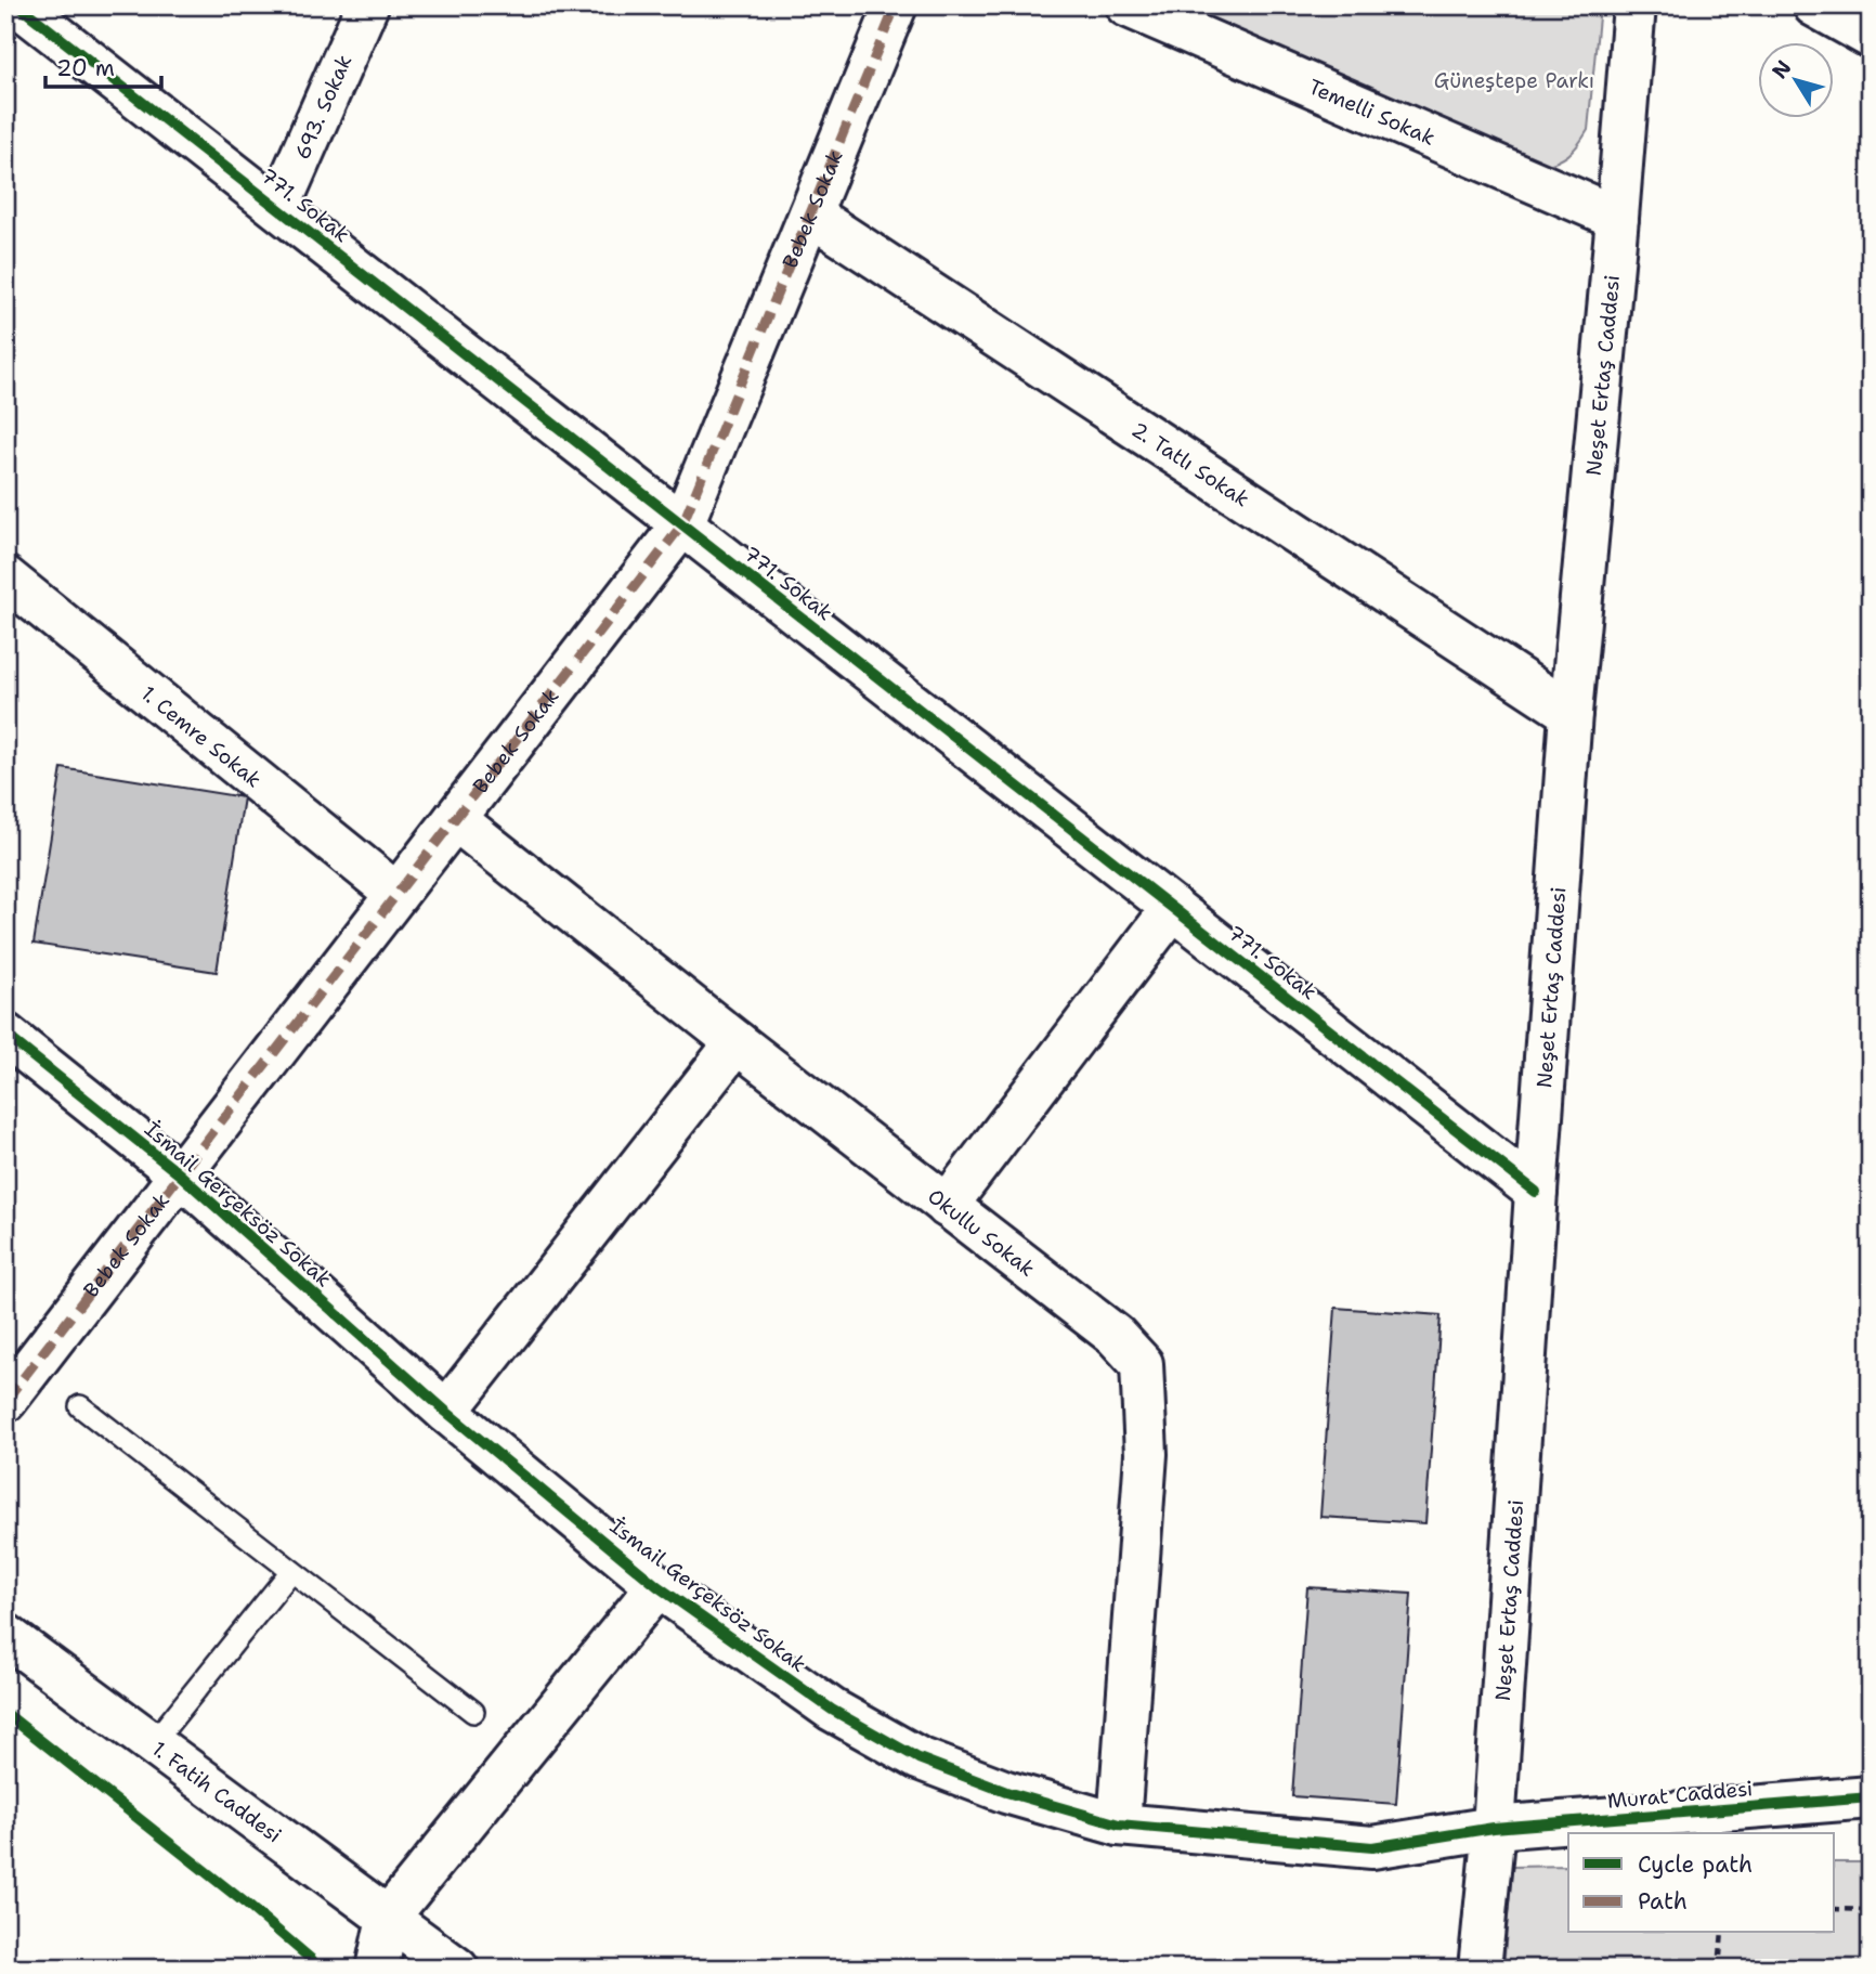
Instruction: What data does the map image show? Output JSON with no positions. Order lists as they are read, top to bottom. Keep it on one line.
{"streets":{"street":["693. Sokak","Temelli Sokak","771. Sokak","Bebek Sokak","Neşet Ertaş Caddesi","2. Tatlı Sokak","1. Cemre Sokak","İsmail Gerçeksöz Sokak","Okullu Sokak","1. Fatih Caddesi","Murat Caddesi"]},"crossings":[["693. Sokak","771. Sokak"],["Temelli Sokak","Neşet Ertaş Caddesi"],["771. Sokak","Bebek Sokak"],["771. Sokak","Neşet Ertaş Caddesi"],["Bebek Sokak","2. Tatlı Sokak"],["Bebek Sokak","1. Cemre Sokak"],["Bebek Sokak","İsmail Gerçeksöz Sokak"],["Bebek Sokak","Okullu Sokak"],["Neşet Ertaş Caddesi","2. Tatlı Sokak"],["Neşet Ertaş Caddesi","İsmail Gerçeksöz Sokak"],["Neşet Ertaş Caddesi","Murat Caddesi"],["İsmail Gerçeksöz Sokak","Okullu Sokak"],["İsmail Gerçeksöz Sokak","Murat Caddesi"]],"parks":["Güneştepe Parkı"],"legend":["Cycle path","Path"],"scale_bar":"20 m","north":"top left"}
